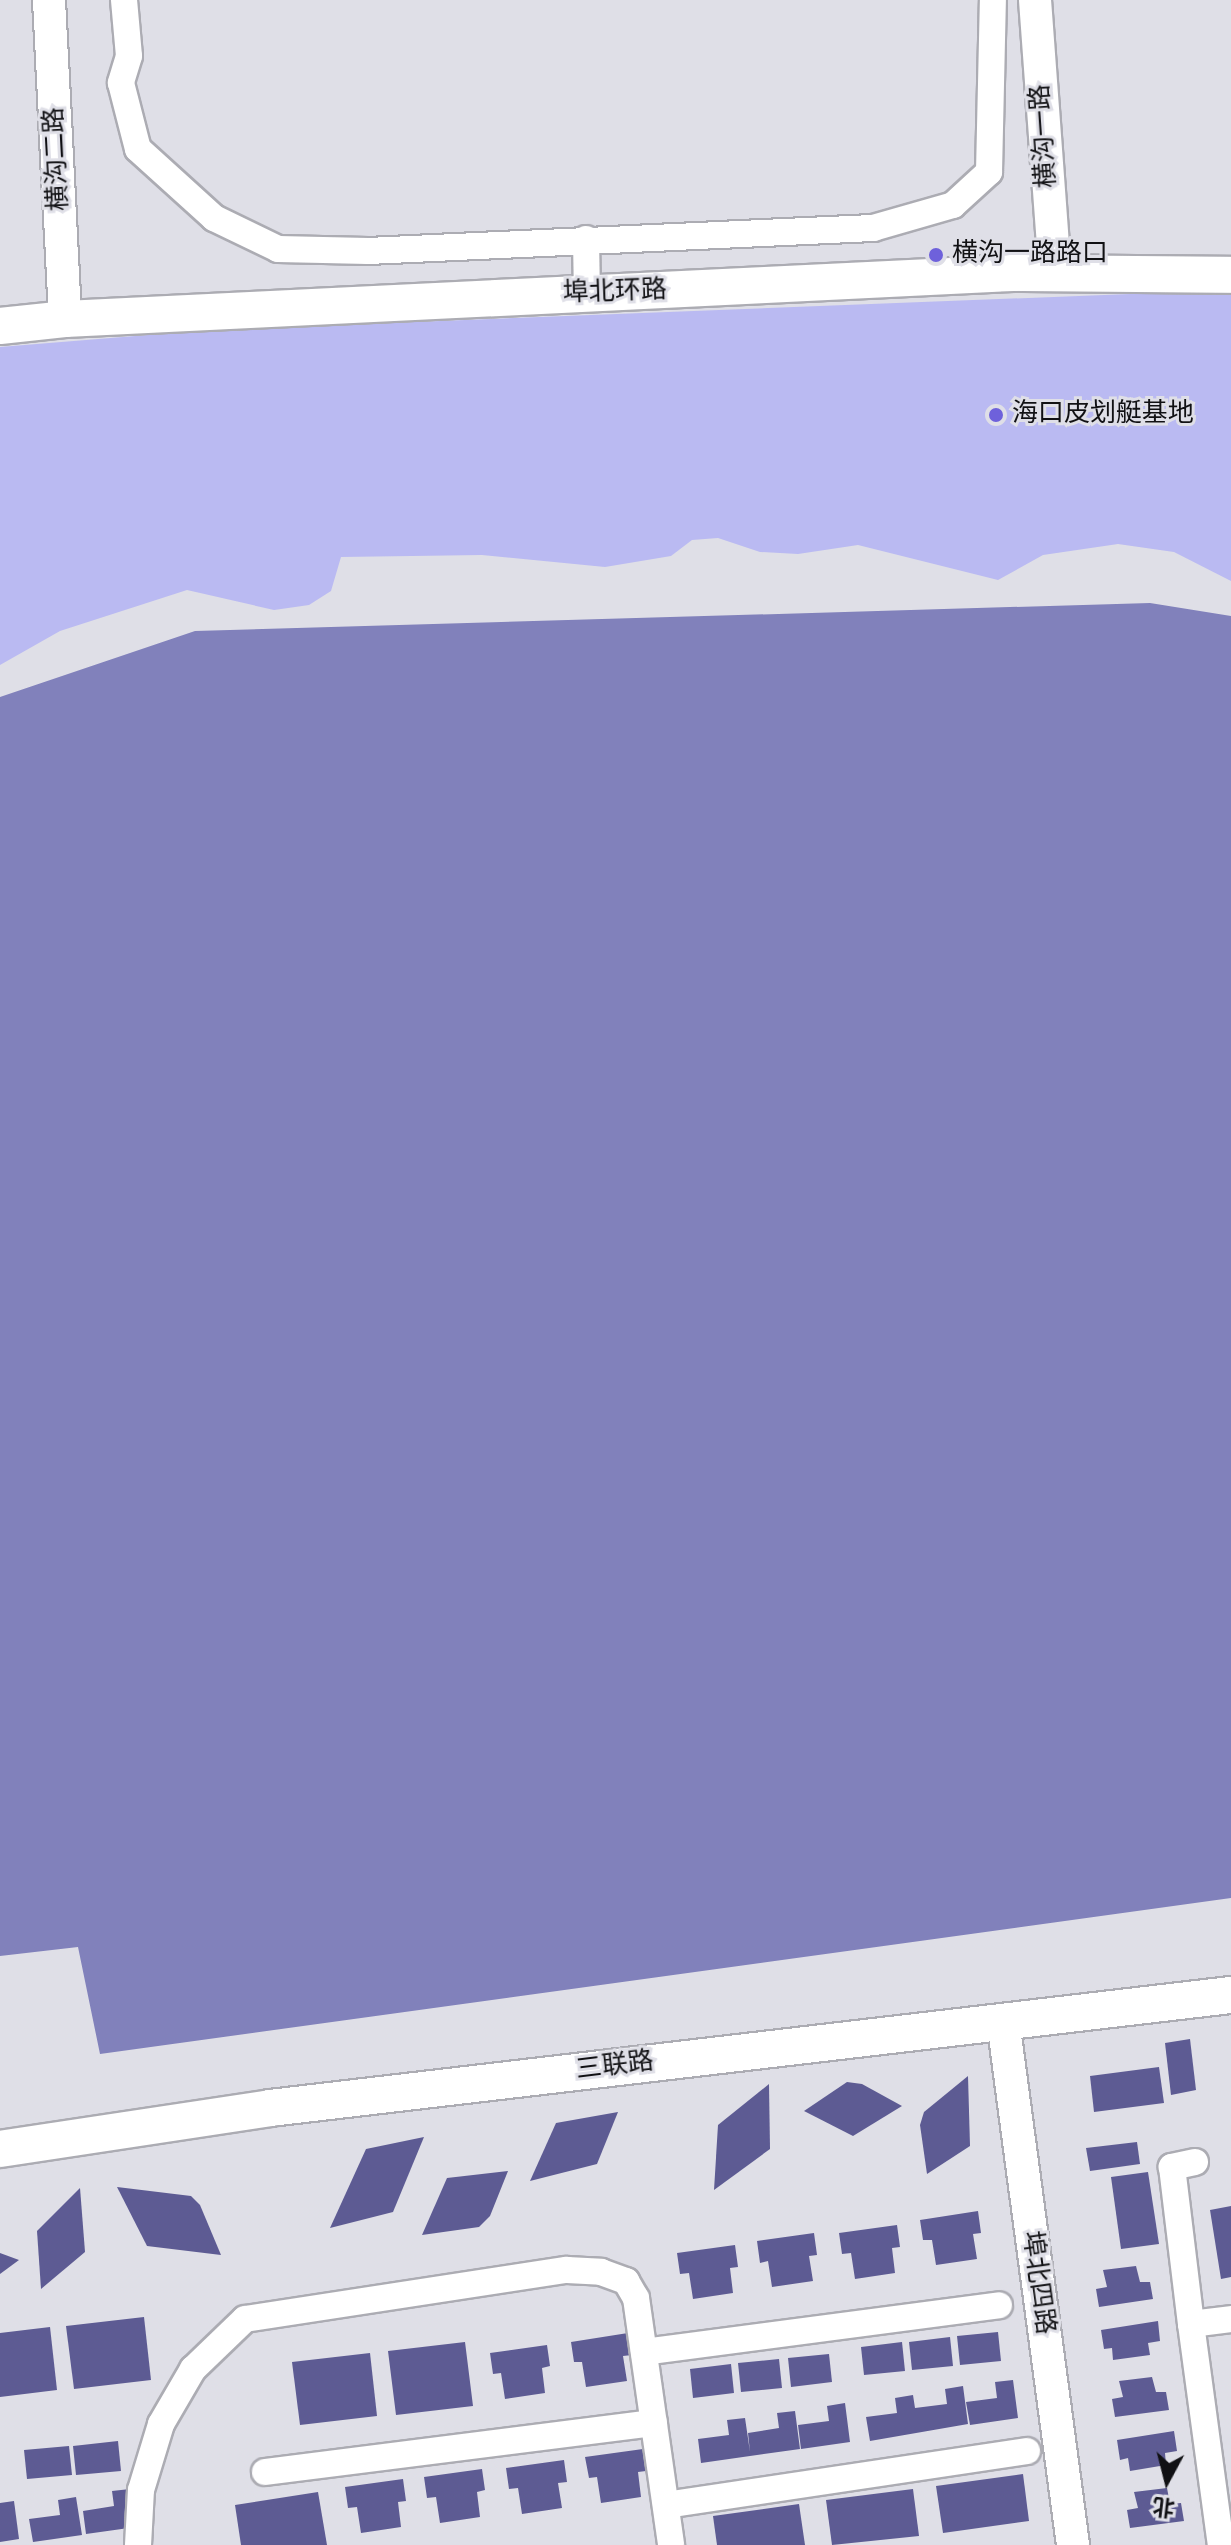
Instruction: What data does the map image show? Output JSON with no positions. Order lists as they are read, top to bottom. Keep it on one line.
{"streets":{"main road":["埠北环路","三联路"],"street":["横沟一路","横沟二路","埠北四路"]},"crossings":[["横沟一路","埠北环路"],["横沟二路","埠北环路"],["三联路","埠北四路"]],"places":["横沟一路路口","海口皮划艇基地"],"north":"bottom"}
